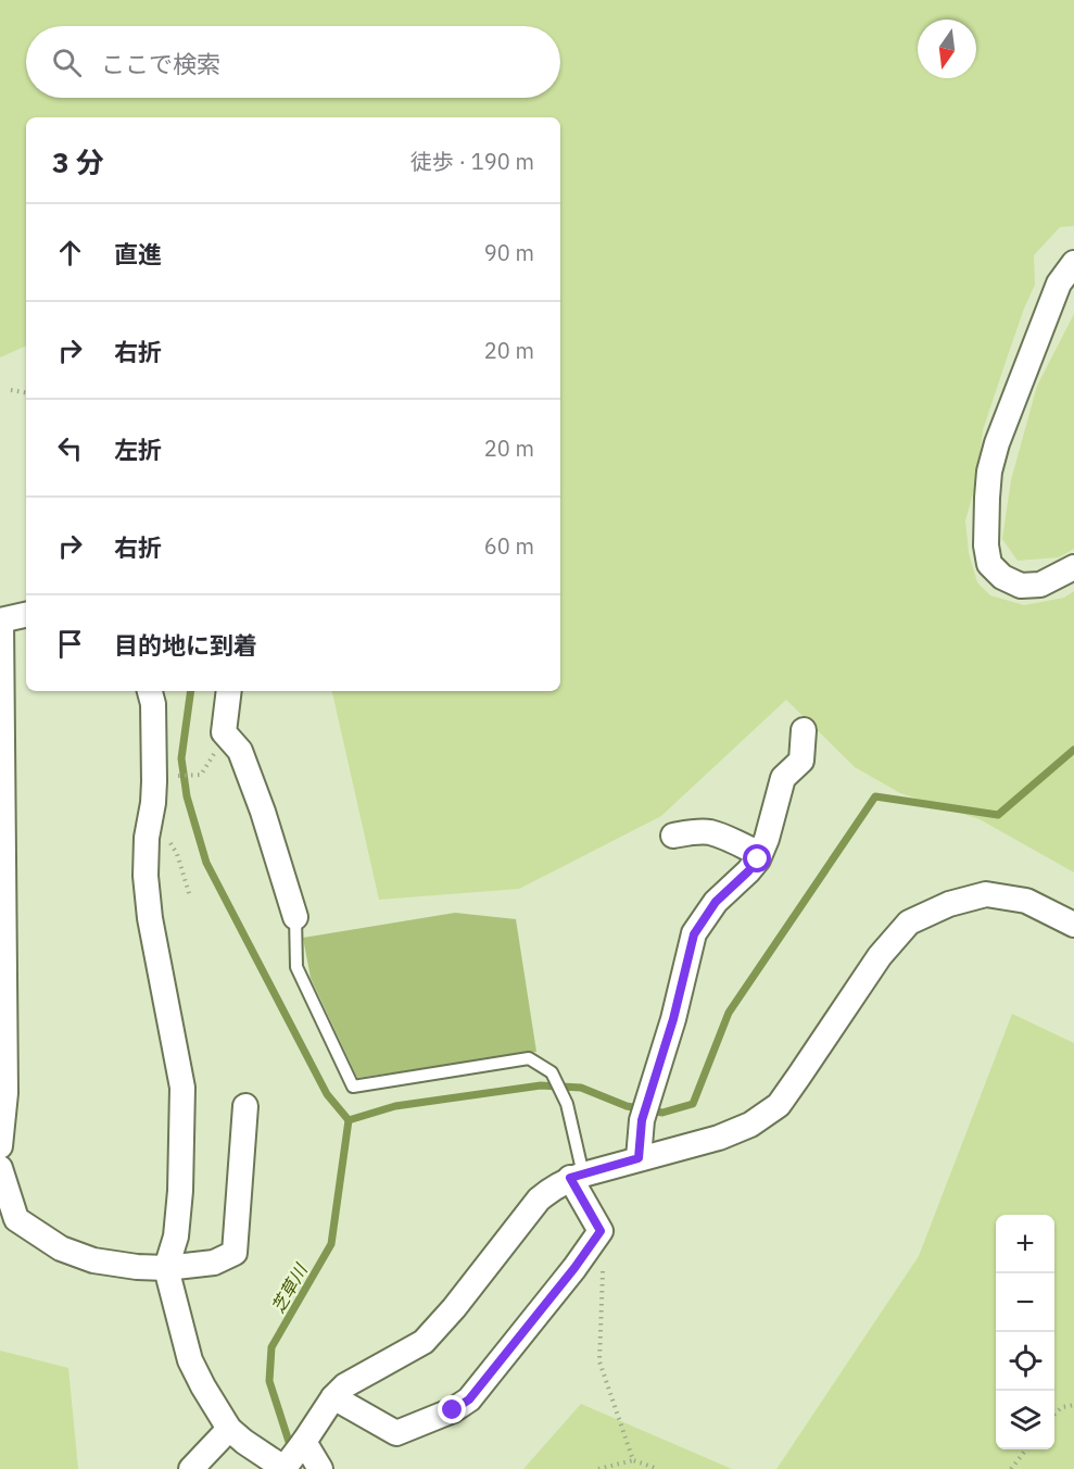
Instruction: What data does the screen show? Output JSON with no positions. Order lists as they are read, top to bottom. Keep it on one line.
{"water":["芝草川"],"north":"bottom","page":{"search":"ここで検索","heading":["3 分","徒歩 · 190 m"],"list":[["直進","90 m"],["右折","20 m"],["左折","20 m"],["右折","60 m"],"目的地に到着"],"map_buttons":["+","−"]}}
